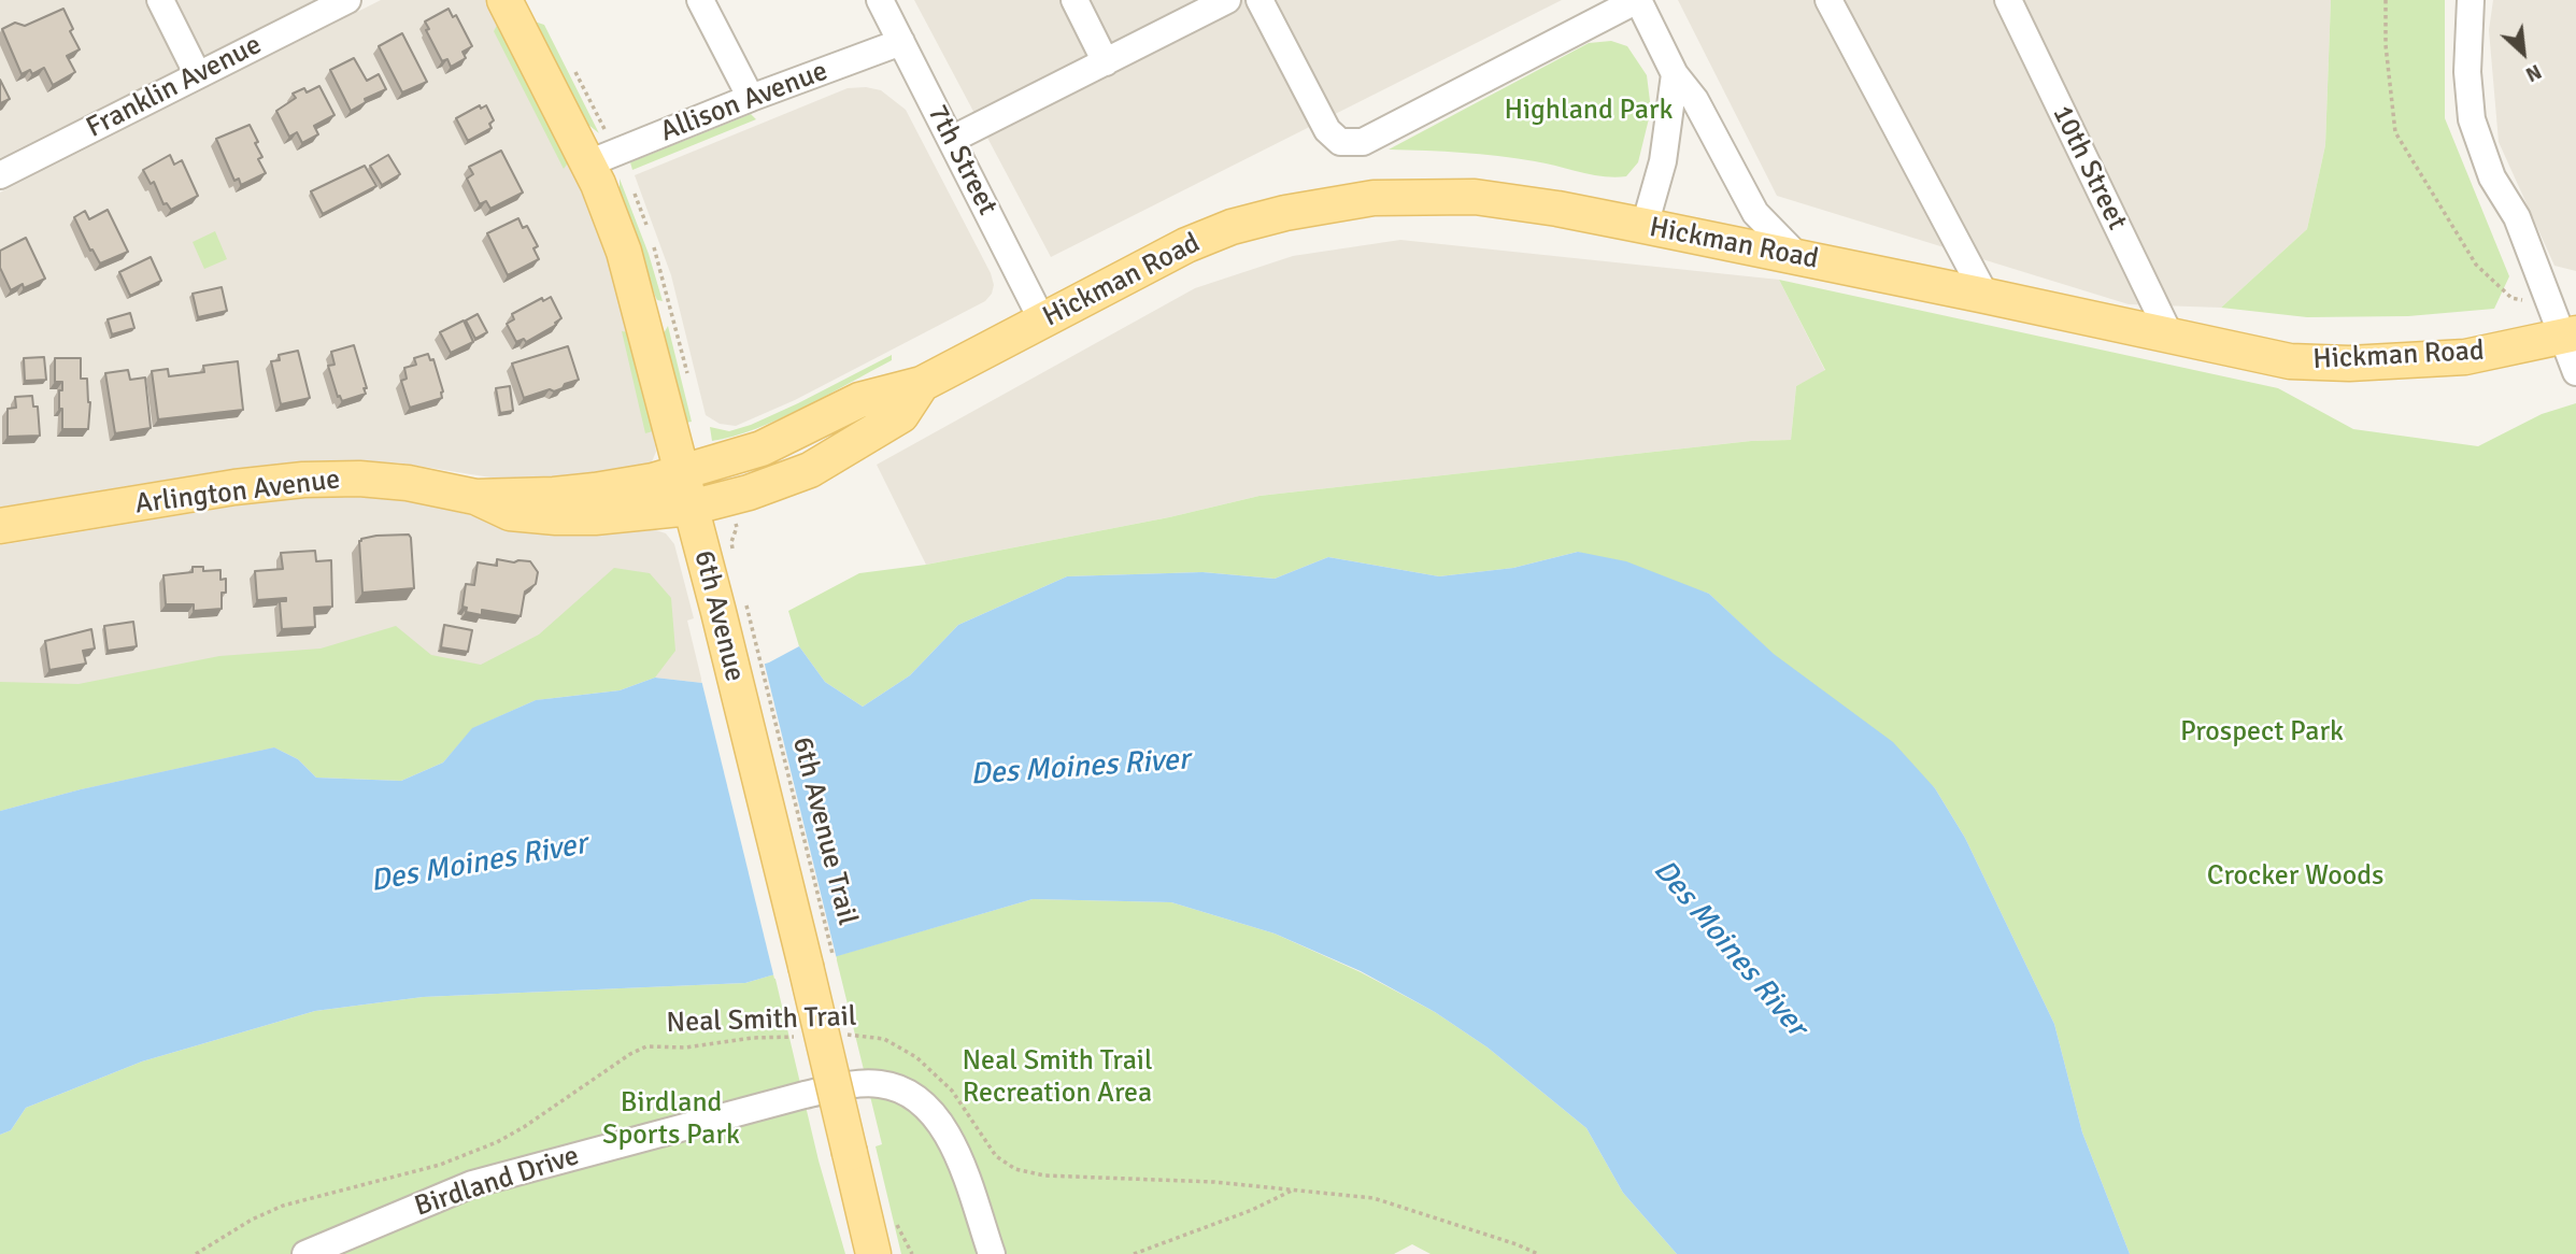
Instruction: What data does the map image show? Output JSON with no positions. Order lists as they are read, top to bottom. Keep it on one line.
{"streets":{"main road":["Hickman Road","Arlington Avenue","6th Avenue"],"street":["Franklin Avenue","Allison Avenue","7th Street","10th Street","Birdland Drive"],"path":["6th Avenue Trail","Neal Smith Trail"]},"crossings":[["Allison Avenue","7th Street"],["Allison Avenue","6th Avenue"],["7th Street","Hickman Road"],["10th Street","Hickman Road"],["Hickman Road","Arlington Avenue"],["Hickman Road","6th Avenue"],["Arlington Avenue","6th Avenue"],["6th Avenue","6th Avenue Trail"]],"water":["Des Moines River"],"parks":["Highland Park","Prospect Park","Crocker Woods","Neal Smith Trail Recreation Area","Birdland Sports Park"],"north":"bottom right"}
